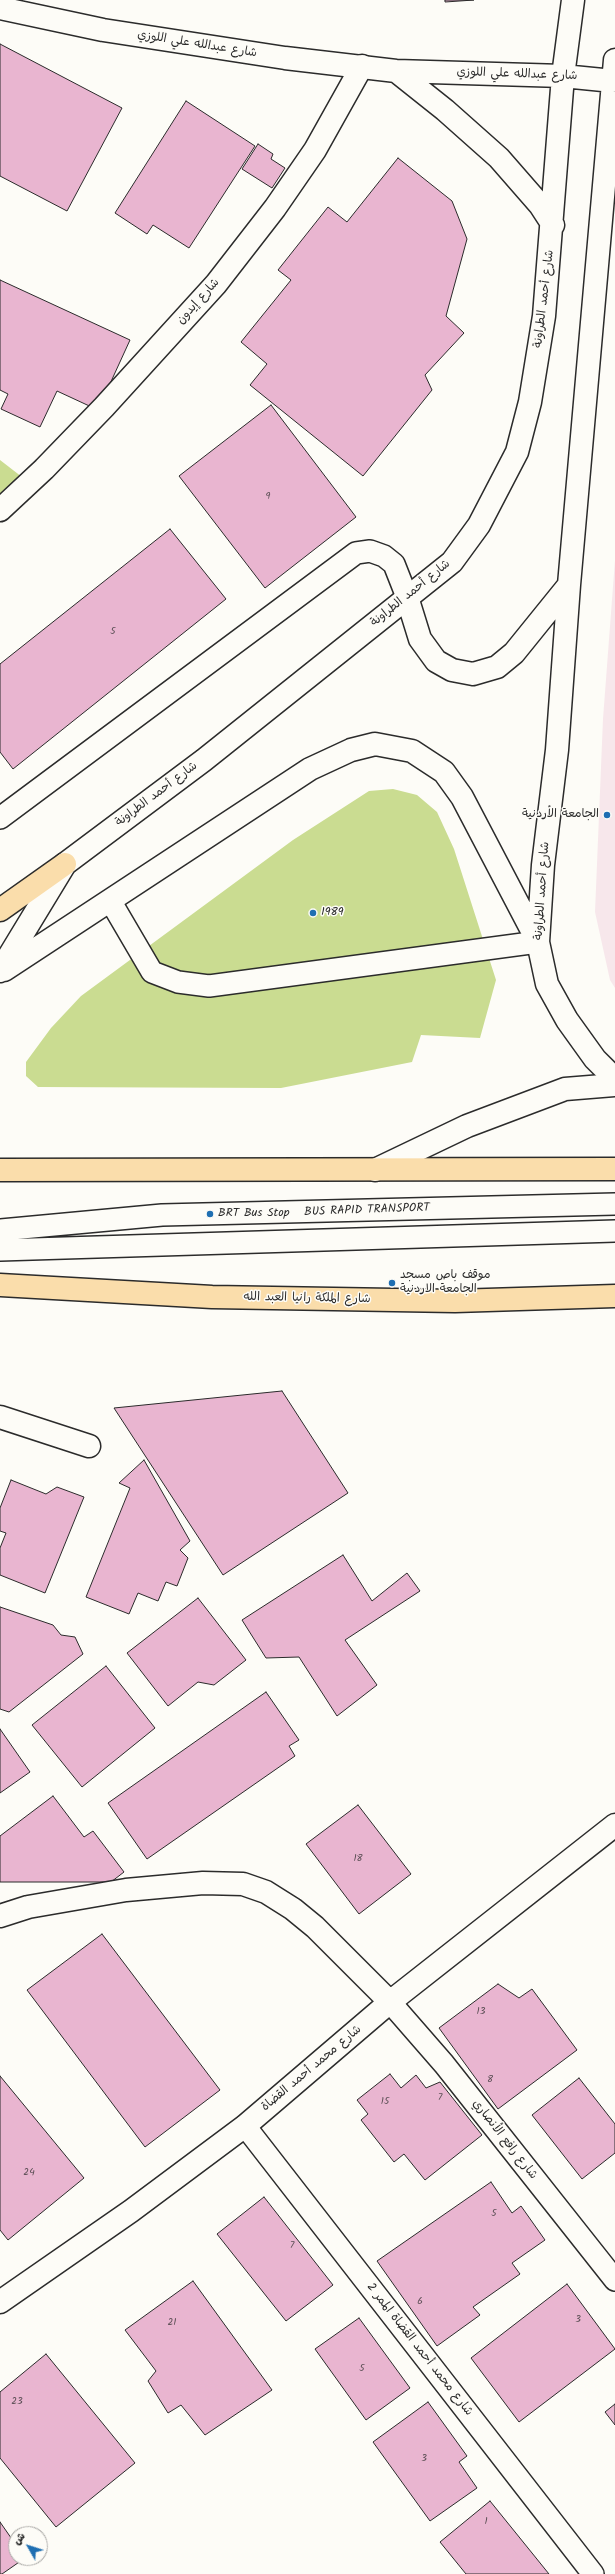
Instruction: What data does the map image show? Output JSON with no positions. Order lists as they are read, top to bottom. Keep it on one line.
{"streets":{"main road":["شارع الملكة رانيا العبد الله"],"street":["شارع عبدالله علي اللوزي","شارع أحمد الطراونة","شارع إيدون","شارع محمد أحمد القضاة"],"lane":["BUS RAPID TRANSPORT","شارع رافع الأنصاري","شارع محمد أحمد القضاة الممر 2"]},"crossings":[["شارع عبدالله علي اللوزي","شارع أحمد الطراونة"],["شارع عبدالله علي اللوزي","شارع إيدون"],["شارع محمد أحمد القضاة","شارع رافع الأنصاري"],["شارع محمد أحمد القضاة","شارع محمد أحمد القضاة الممر 2"]],"places":["الجامعة الأردنية","1989","BRT Bus Stop","موقف باص مسجد الجامعة الاردنية"],"house_numbers":["9","5","18","13","8","7","15","24","5","7","6","3","21","5","23","3","1"],"north":"top left"}
